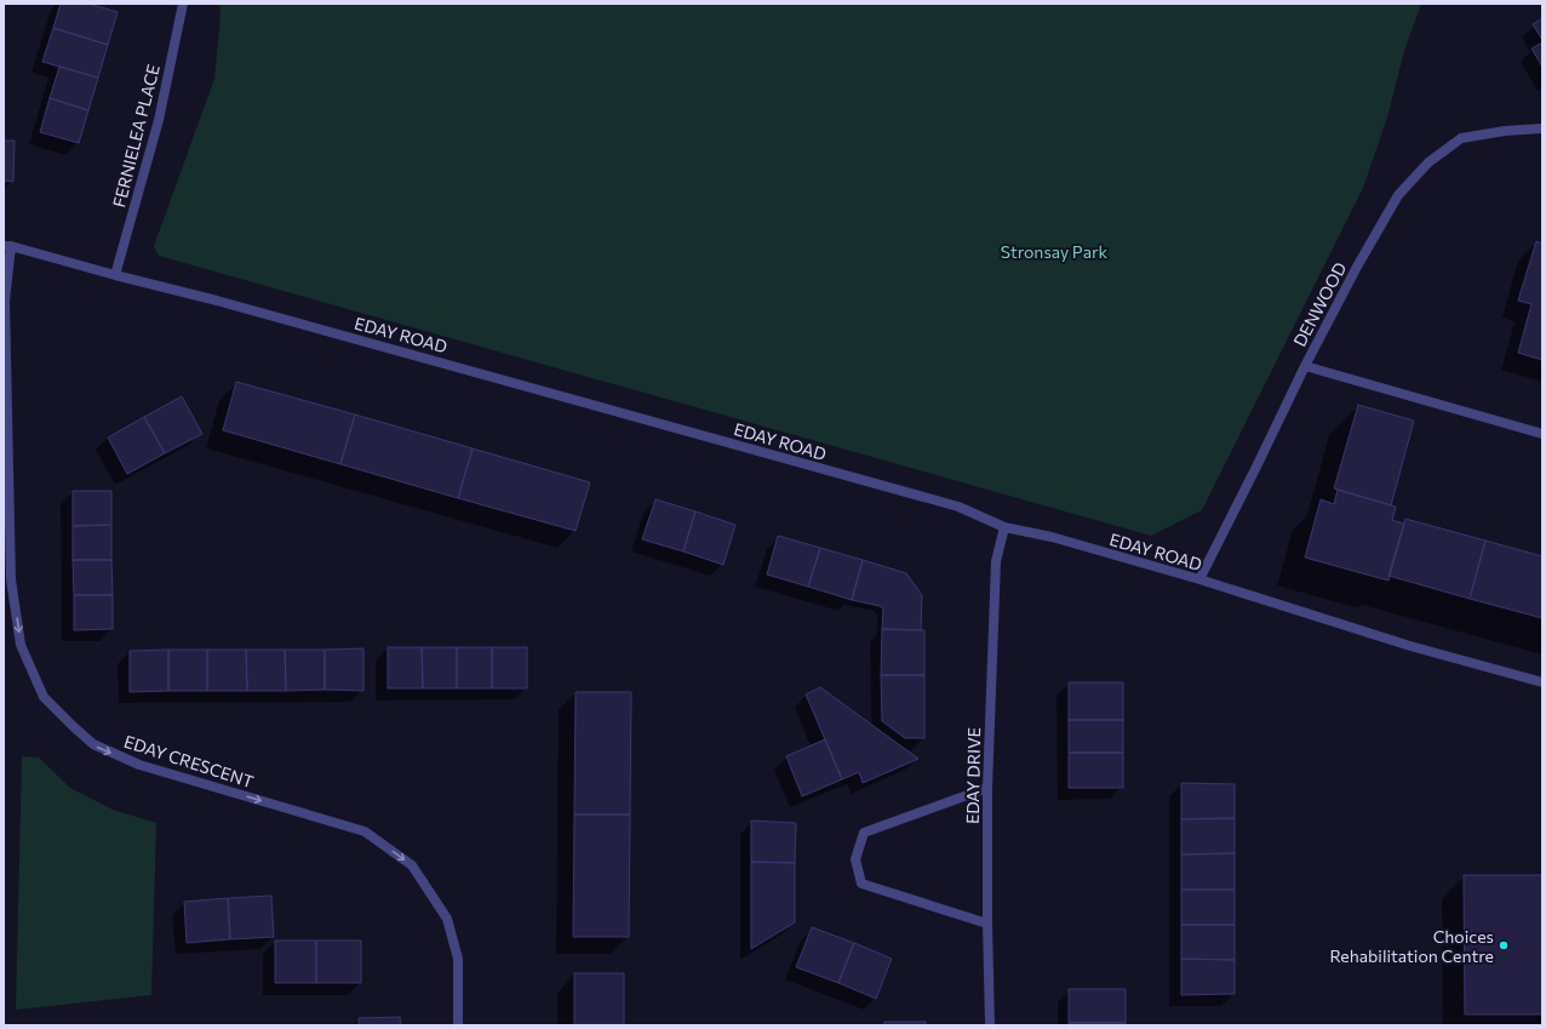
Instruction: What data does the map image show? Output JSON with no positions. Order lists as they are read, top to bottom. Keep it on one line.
{"streets":{"street":["FERNIELEA PLACE","DENWOOD","EDAY ROAD","EDAY CRESCENT","EDAY DRIVE"]},"crossings":[["FERNIELEA PLACE","EDAY ROAD"],["DENWOOD","EDAY ROAD"],["EDAY ROAD","EDAY CRESCENT"],["EDAY ROAD","EDAY DRIVE"]],"one_way":["EDAY CRESCENT"],"parks":["Stronsay Park"],"places":["Choices Rehabilitation Centre"]}
